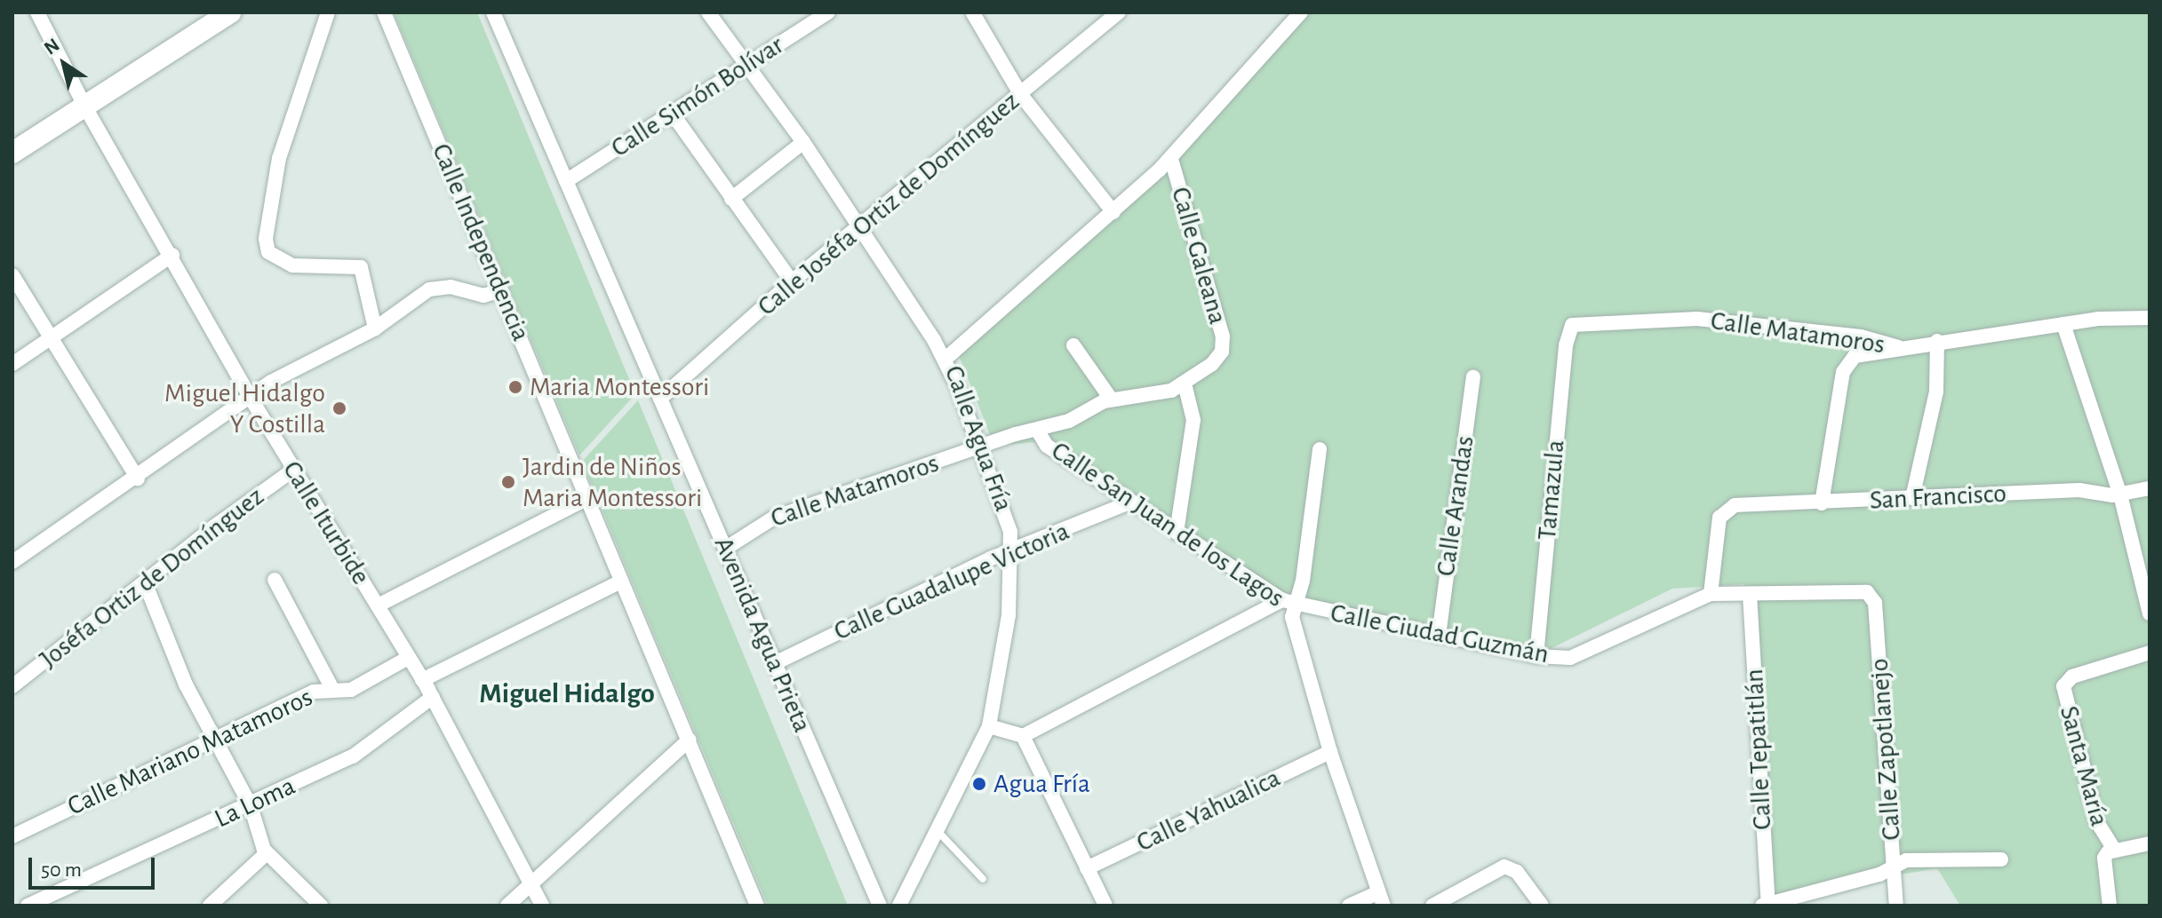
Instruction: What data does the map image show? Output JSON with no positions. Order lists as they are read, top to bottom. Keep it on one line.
{"streets":{"street":["Calle Simón Bolívar","Calle Joséfa Ortiz de Domínguez","Calle Independencia","Calle Galeana","Calle Matamoros","Calle Agua Fría","Tamazula","San Francisco","Calle Arandas","Calle Iturbide","Calle San Juan de los Lagos","Joséfa Ortiz de Domínguez","Calle Guadalupe Victoria","Calle Ciudad Guzmán","Avenida Agua Prieta","Calle Tepatitlán","Calle Zapotlanejo","Calle Mariano Matamoros","Santa María","La Loma","Calle Yahualica"]},"crossings":[["Calle Simón Bolívar","Avenida Agua Prieta"],["Calle Joséfa Ortiz de Domínguez","Avenida Agua Prieta"],["Calle Galeana","Calle Matamoros"],["Calle Galeana","Calle Agua Fría"],["Calle Matamoros","Calle Agua Fría"],["Calle Matamoros","Tamazula"],["Calle Matamoros","Calle San Juan de los Lagos"],["Calle Matamoros","Avenida Agua Prieta"],["Calle Agua Fría","Calle Guadalupe Victoria"],["Tamazula","Calle Ciudad Guzmán"],["San Francisco","Calle Ciudad Guzmán"],["Calle Arandas","Calle Ciudad Guzmán"],["Calle Iturbide","Joséfa Ortiz de Domínguez"],["Calle Iturbide","Calle Mariano Matamoros"],["Calle Iturbide","La Loma"],["Calle San Juan de los Lagos","Calle Guadalupe Victoria"],["Calle San Juan de los Lagos","Calle Ciudad Guzmán"],["Calle San Juan de los Lagos","Calle Yahualica"],["Calle Guadalupe Victoria","Avenida Agua Prieta"],["Calle Ciudad Guzmán","Calle Tepatitlán"],["Calle Ciudad Guzmán","Calle Zapotlanejo"]],"districts":["Miguel Hidalgo"],"places":["Maria Montessori","Miguel Hidalgo Y Costilla","Jardin de Niños Maria Montessori","Agua Fría"],"scale_bar":"50 m","north":"top left"}
